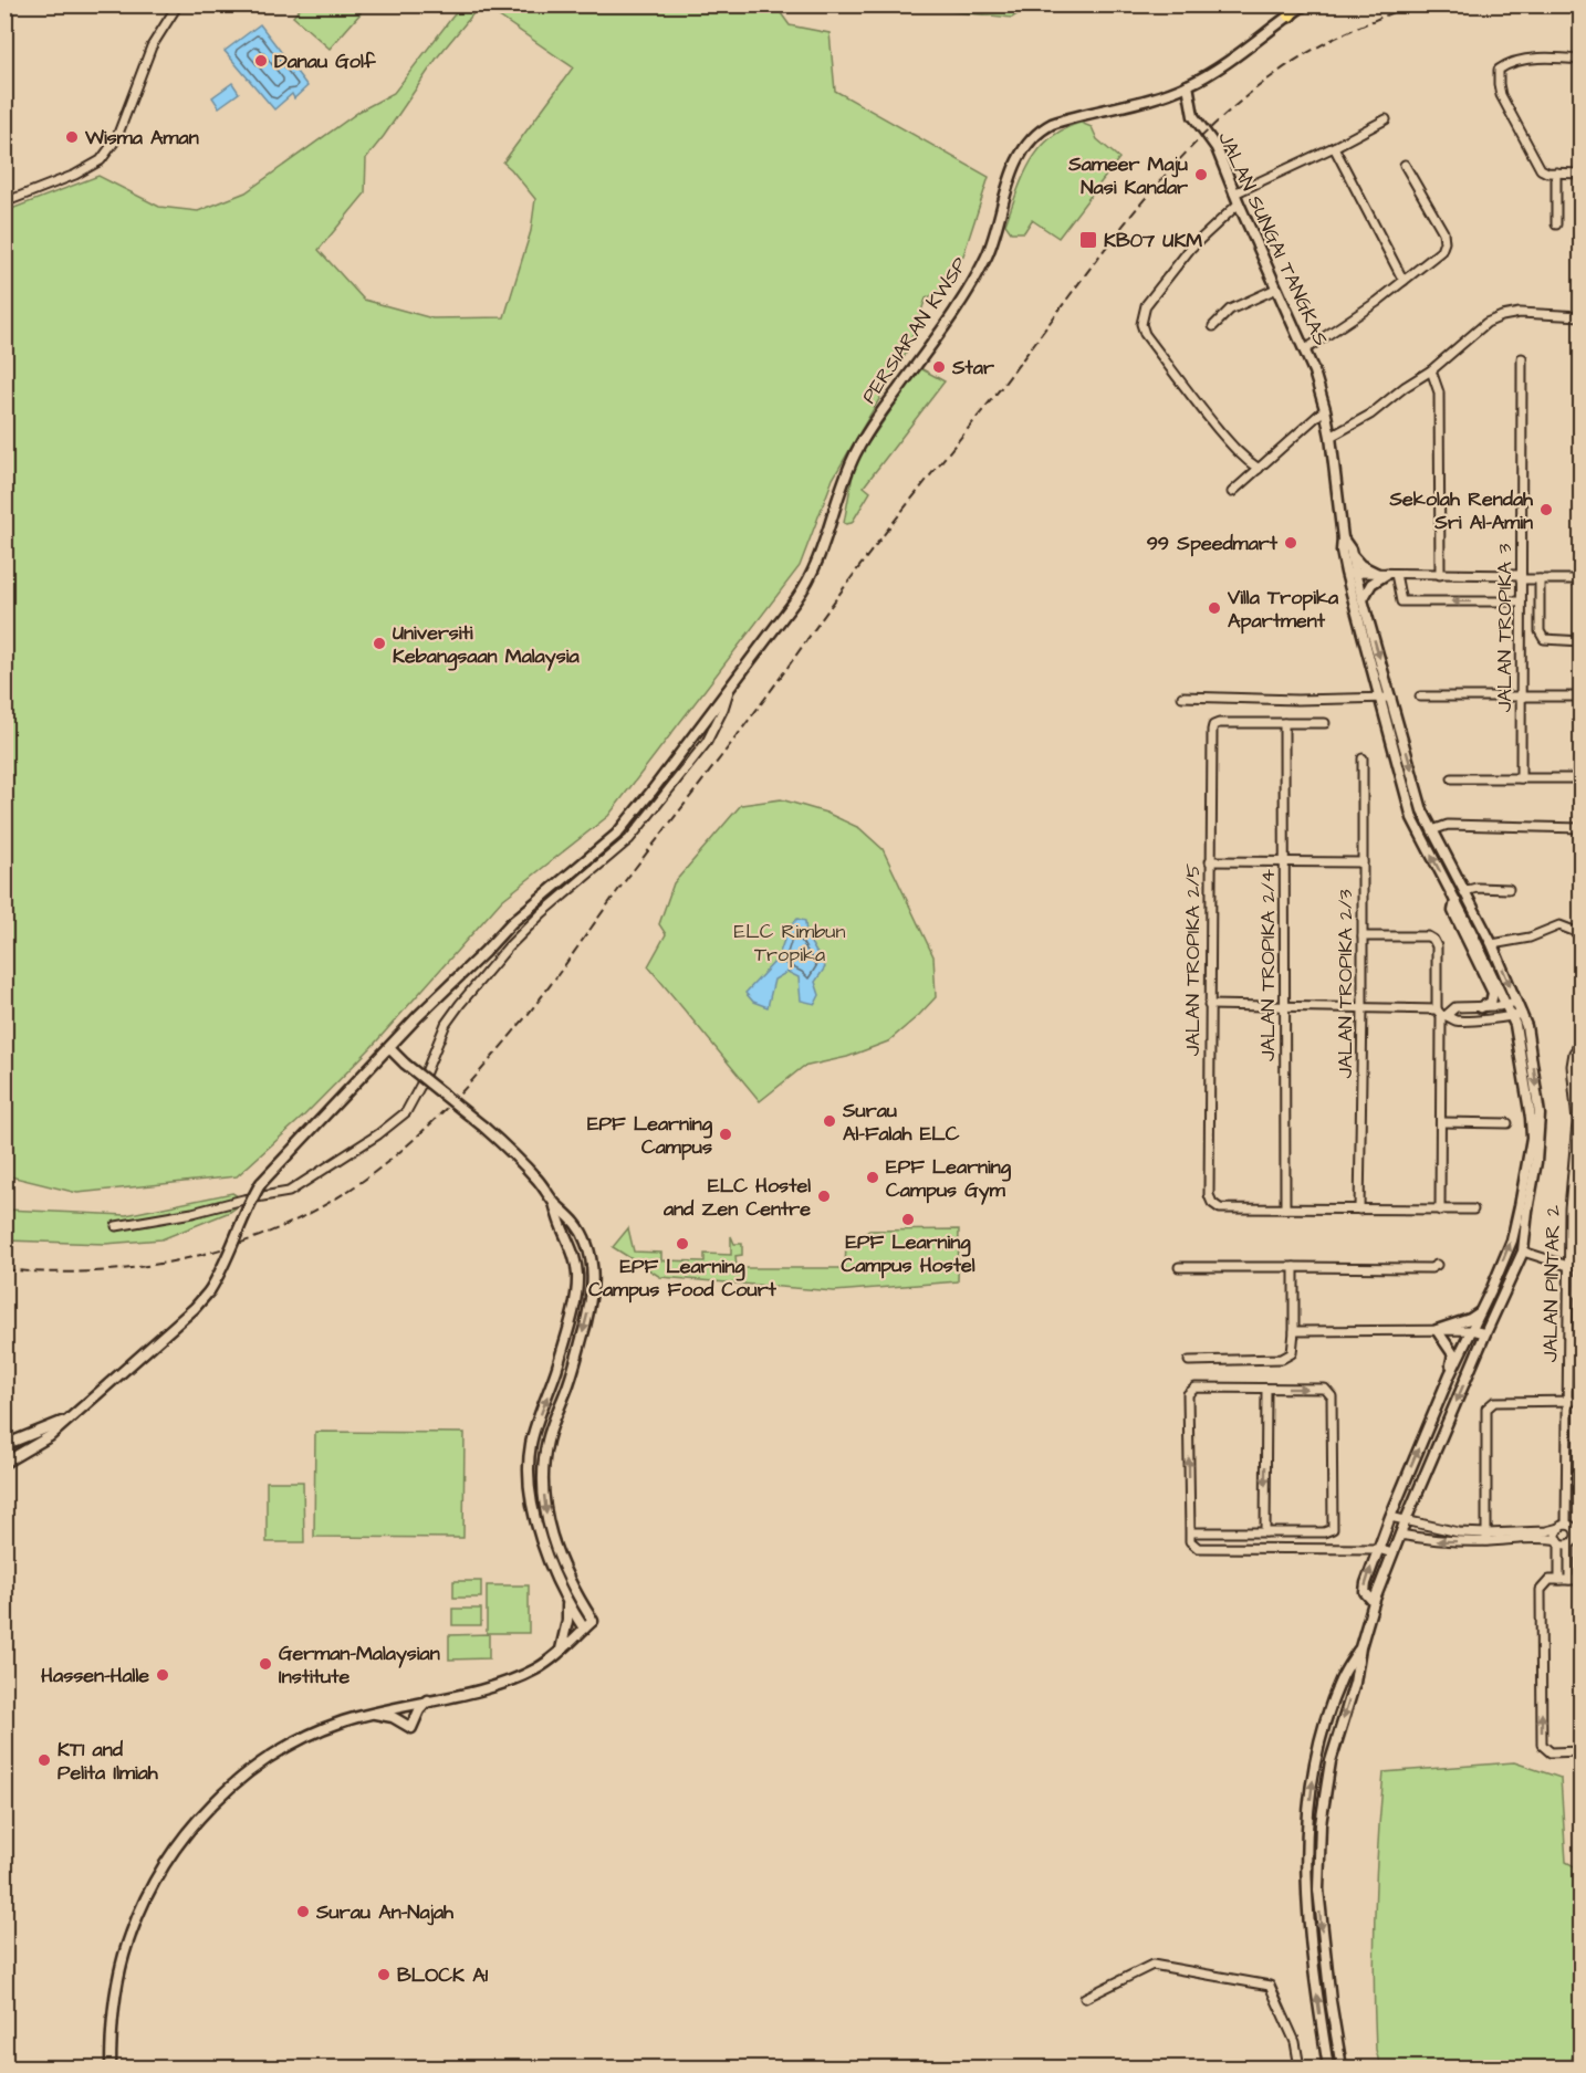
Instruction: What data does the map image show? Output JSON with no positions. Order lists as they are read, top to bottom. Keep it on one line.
{"streets":{"street":["JALAN SUNGAI TANGKAS","PERSIARAN KWSP","JALAN TROPIKA 3","JALAN TROPIKA 2/5","JALAN TROPIKA 2/4","JALAN TROPIKA 2/3","JALAN PINTAR 2"]},"crossings":[["JALAN SUNGAI TANGKAS","PERSIARAN KWSP"],["JALAN TROPIKA 2/5","JALAN TROPIKA 2/4"]],"parks":["ELC Rimbun Tropika"],"places":{"other":["Danau Golf","Wisma Aman","Sameer Maju Nasi Kandar","Star","Sekolah Rendah Sri Al-Amin","99 Speedmart","Villa Tropika Apartment","Universiti Kebangsaan Malaysia","Surau Al-Falah ELC","EPF Learning Campus","EPF Learning Campus Gym","ELC Hostel and Zen Centre","EPF Learning Campus Hostel","EPF Learning Campus Food Court","German-Malaysian Institute","Hassen-Halle","KT1 and Pelita Ilmiah","Surau An-Najah","BLOCK A1"],"transit":["KB07 UKM"]}}
